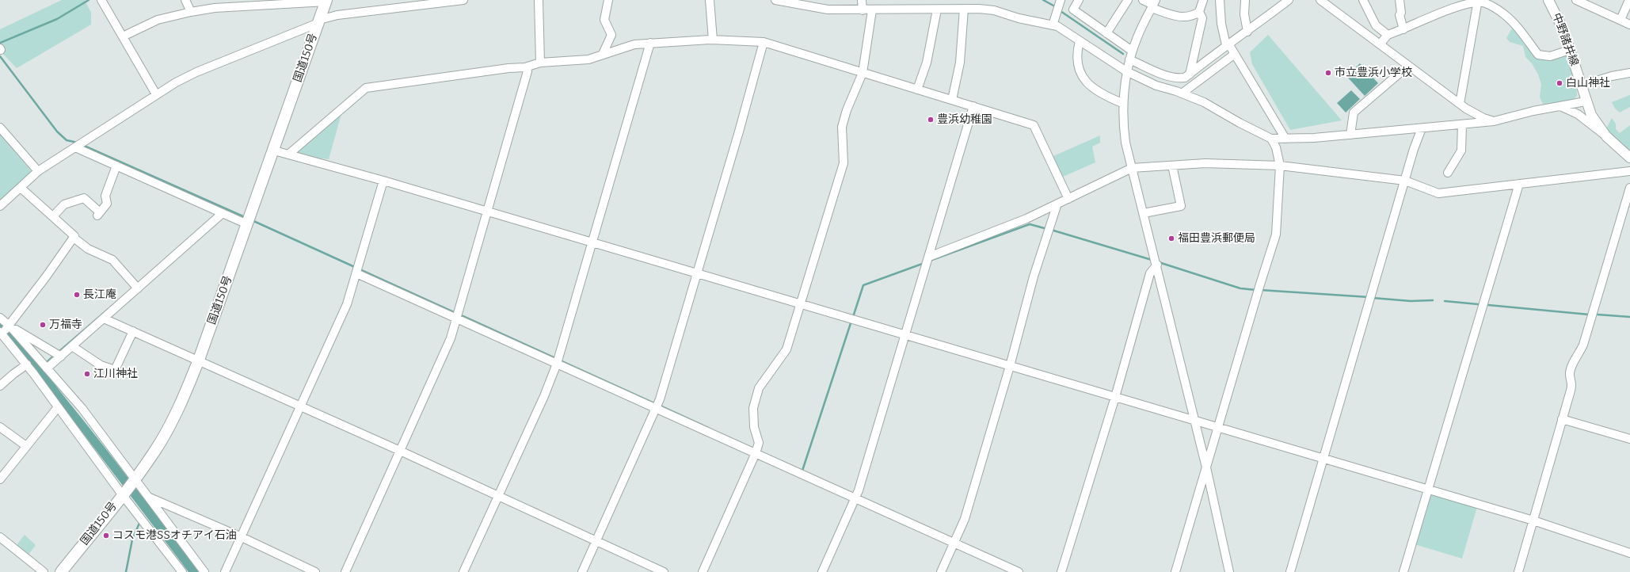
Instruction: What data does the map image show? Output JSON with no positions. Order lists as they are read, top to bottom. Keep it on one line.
{"streets":{"highway":["国道150号"],"main road":["中野諸井線"]},"places":["市立豊浜小学校","白山神社","豊浜幼稚園","福田豊浜郵便局","長江庵","万福寺","江川神社","コスモ港SSオチアイ石油"]}
